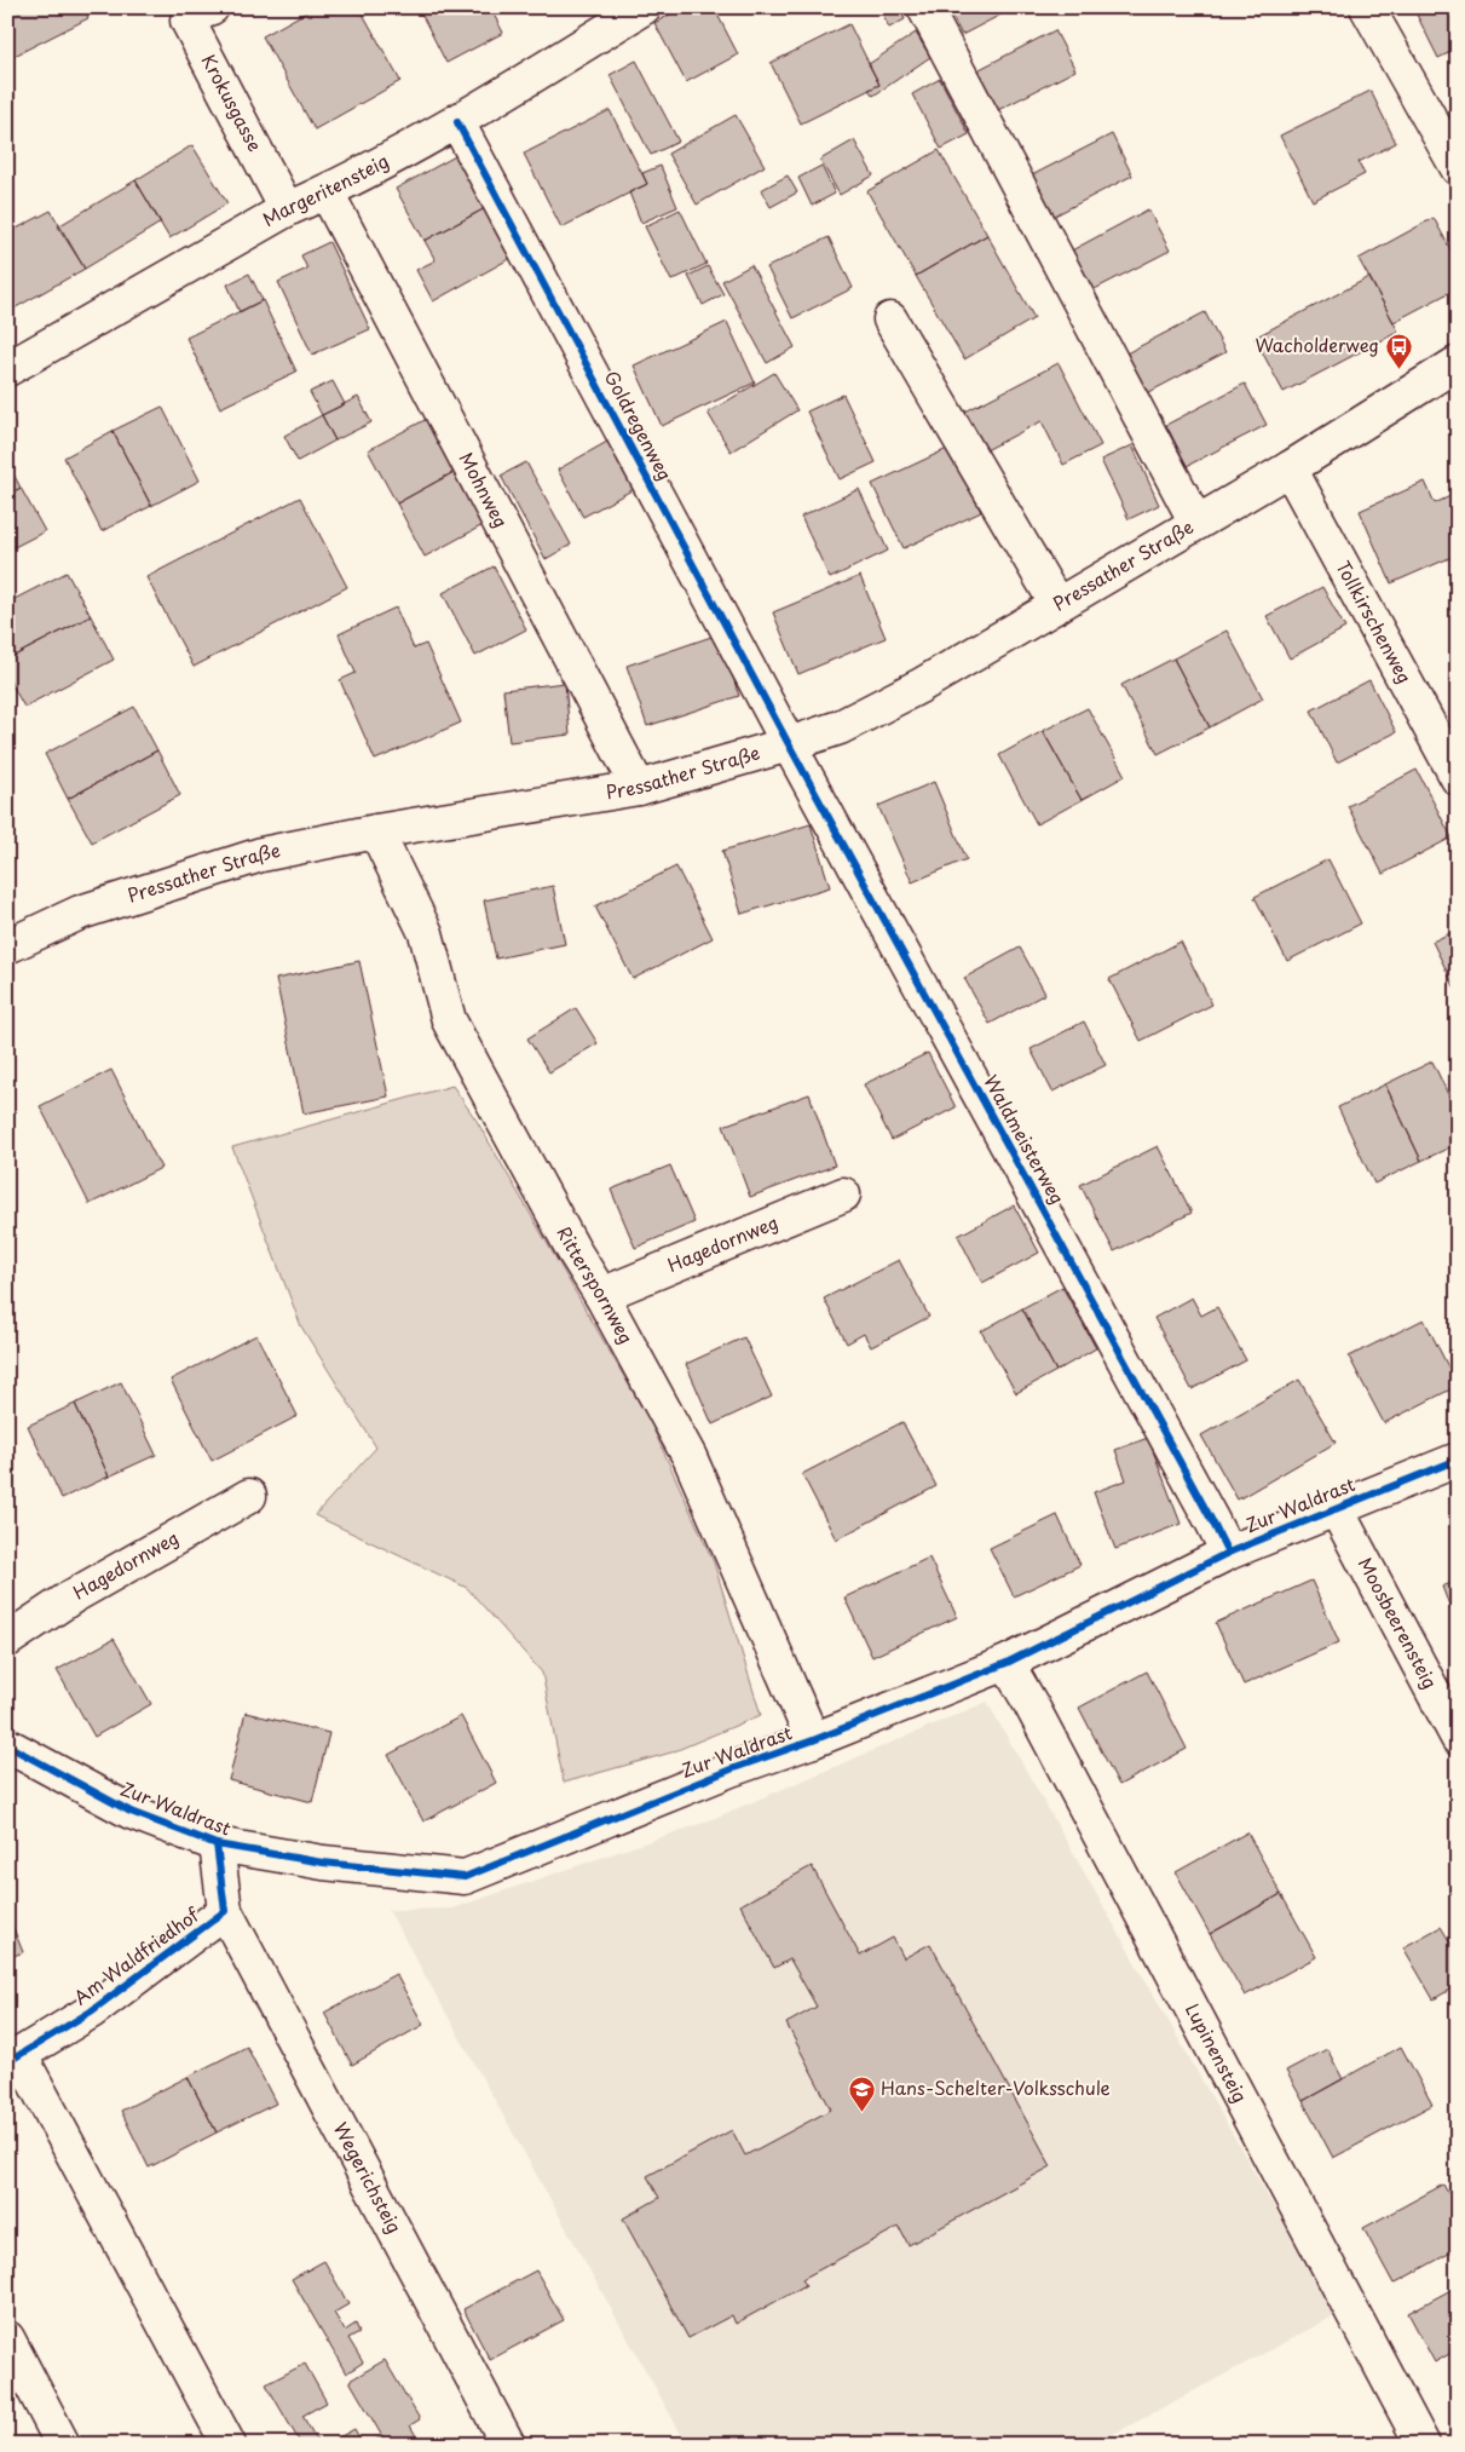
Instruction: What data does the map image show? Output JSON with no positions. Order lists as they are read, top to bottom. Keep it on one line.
{"streets":{"street":["Krokusgasse","Margeritensteig","Goldregenweg","Mohnweg","Pressather Straße","Tollkirschenweg","Waldmeisterweg","Hagedornweg","Ritterspornweg","Zur Waldrast","Moosbeerensteig","Am Waldfriedhof","Lupinensteig","Wegerichsteig"]},"crossings":[["Krokusgasse","Margeritensteig"],["Margeritensteig","Goldregenweg"],["Margeritensteig","Mohnweg"],["Goldregenweg","Pressather Straße"],["Goldregenweg","Waldmeisterweg"],["Mohnweg","Pressather Straße"],["Pressather Straße","Tollkirschenweg"],["Pressather Straße","Waldmeisterweg"],["Pressather Straße","Ritterspornweg"],["Waldmeisterweg","Zur Waldrast"],["Hagedornweg","Ritterspornweg"],["Ritterspornweg","Zur Waldrast"],["Zur Waldrast","Moosbeerensteig"],["Zur Waldrast","Am Waldfriedhof"],["Zur Waldrast","Lupinensteig"],["Am Waldfriedhof","Wegerichsteig"]],"places":{"bus stop":["Wacholderweg"],"school or university":["Hans-Schelter-Volksschule"]}}
